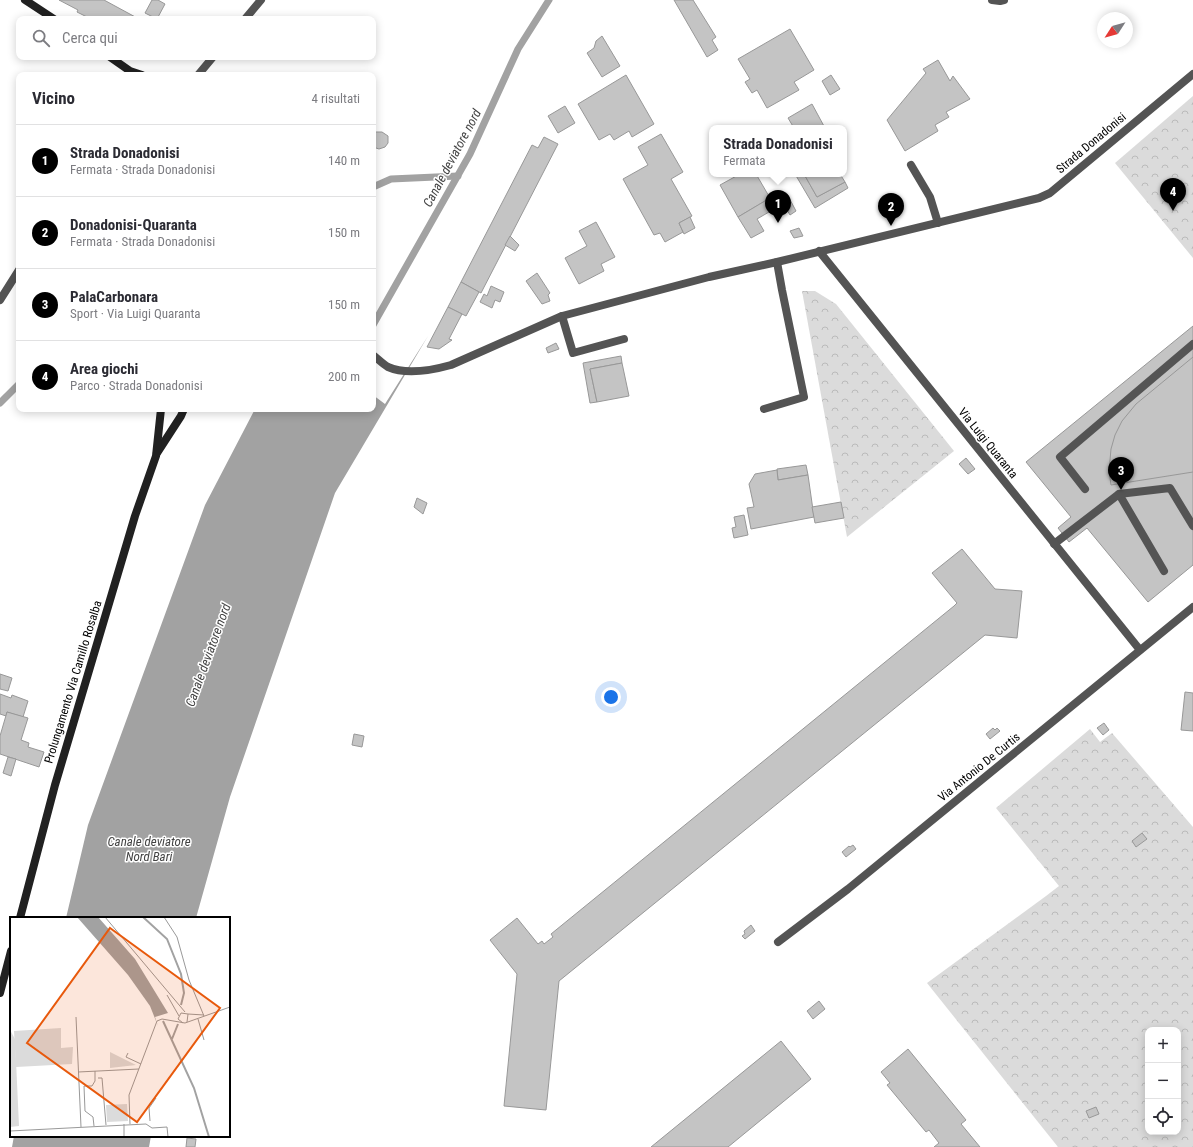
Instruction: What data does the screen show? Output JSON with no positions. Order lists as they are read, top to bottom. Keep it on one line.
{"streets":{"street":["Strada Donadonisi","Via Luigi Quaranta","Prolungamento Via Camillo Rosalba","Via Antonio De Curtis"]},"crossings":[["Strada Donadonisi","Via Luigi Quaranta"],["Via Luigi Quaranta","Via Antonio De Curtis"]],"water":["Canale deviatore nord","Canale deviatore Nord Bari"],"north":"bottom left","page":{"search":"Cerca qui","heading":["Vicino","4 risultati"],"list":[{"mark":"1","name":"Strada Donadonisi","note":"Fermata · Strada Donadonisi","value":"140 m"},{"mark":"2","name":"Donadonisi-Quaranta","note":"Fermata · Strada Donadonisi","value":"150 m"},{"mark":"3","name":"PalaCarbonara","note":"Sport · Via Luigi Quaranta","value":"150 m"},{"mark":"4","name":"Area giochi","note":"Parco · Strada Donadonisi","value":"200 m"}],"popup":["Strada Donadonisi","Fermata"],"pins":["4","1","2","3"],"map_buttons":["+","−"]}}
